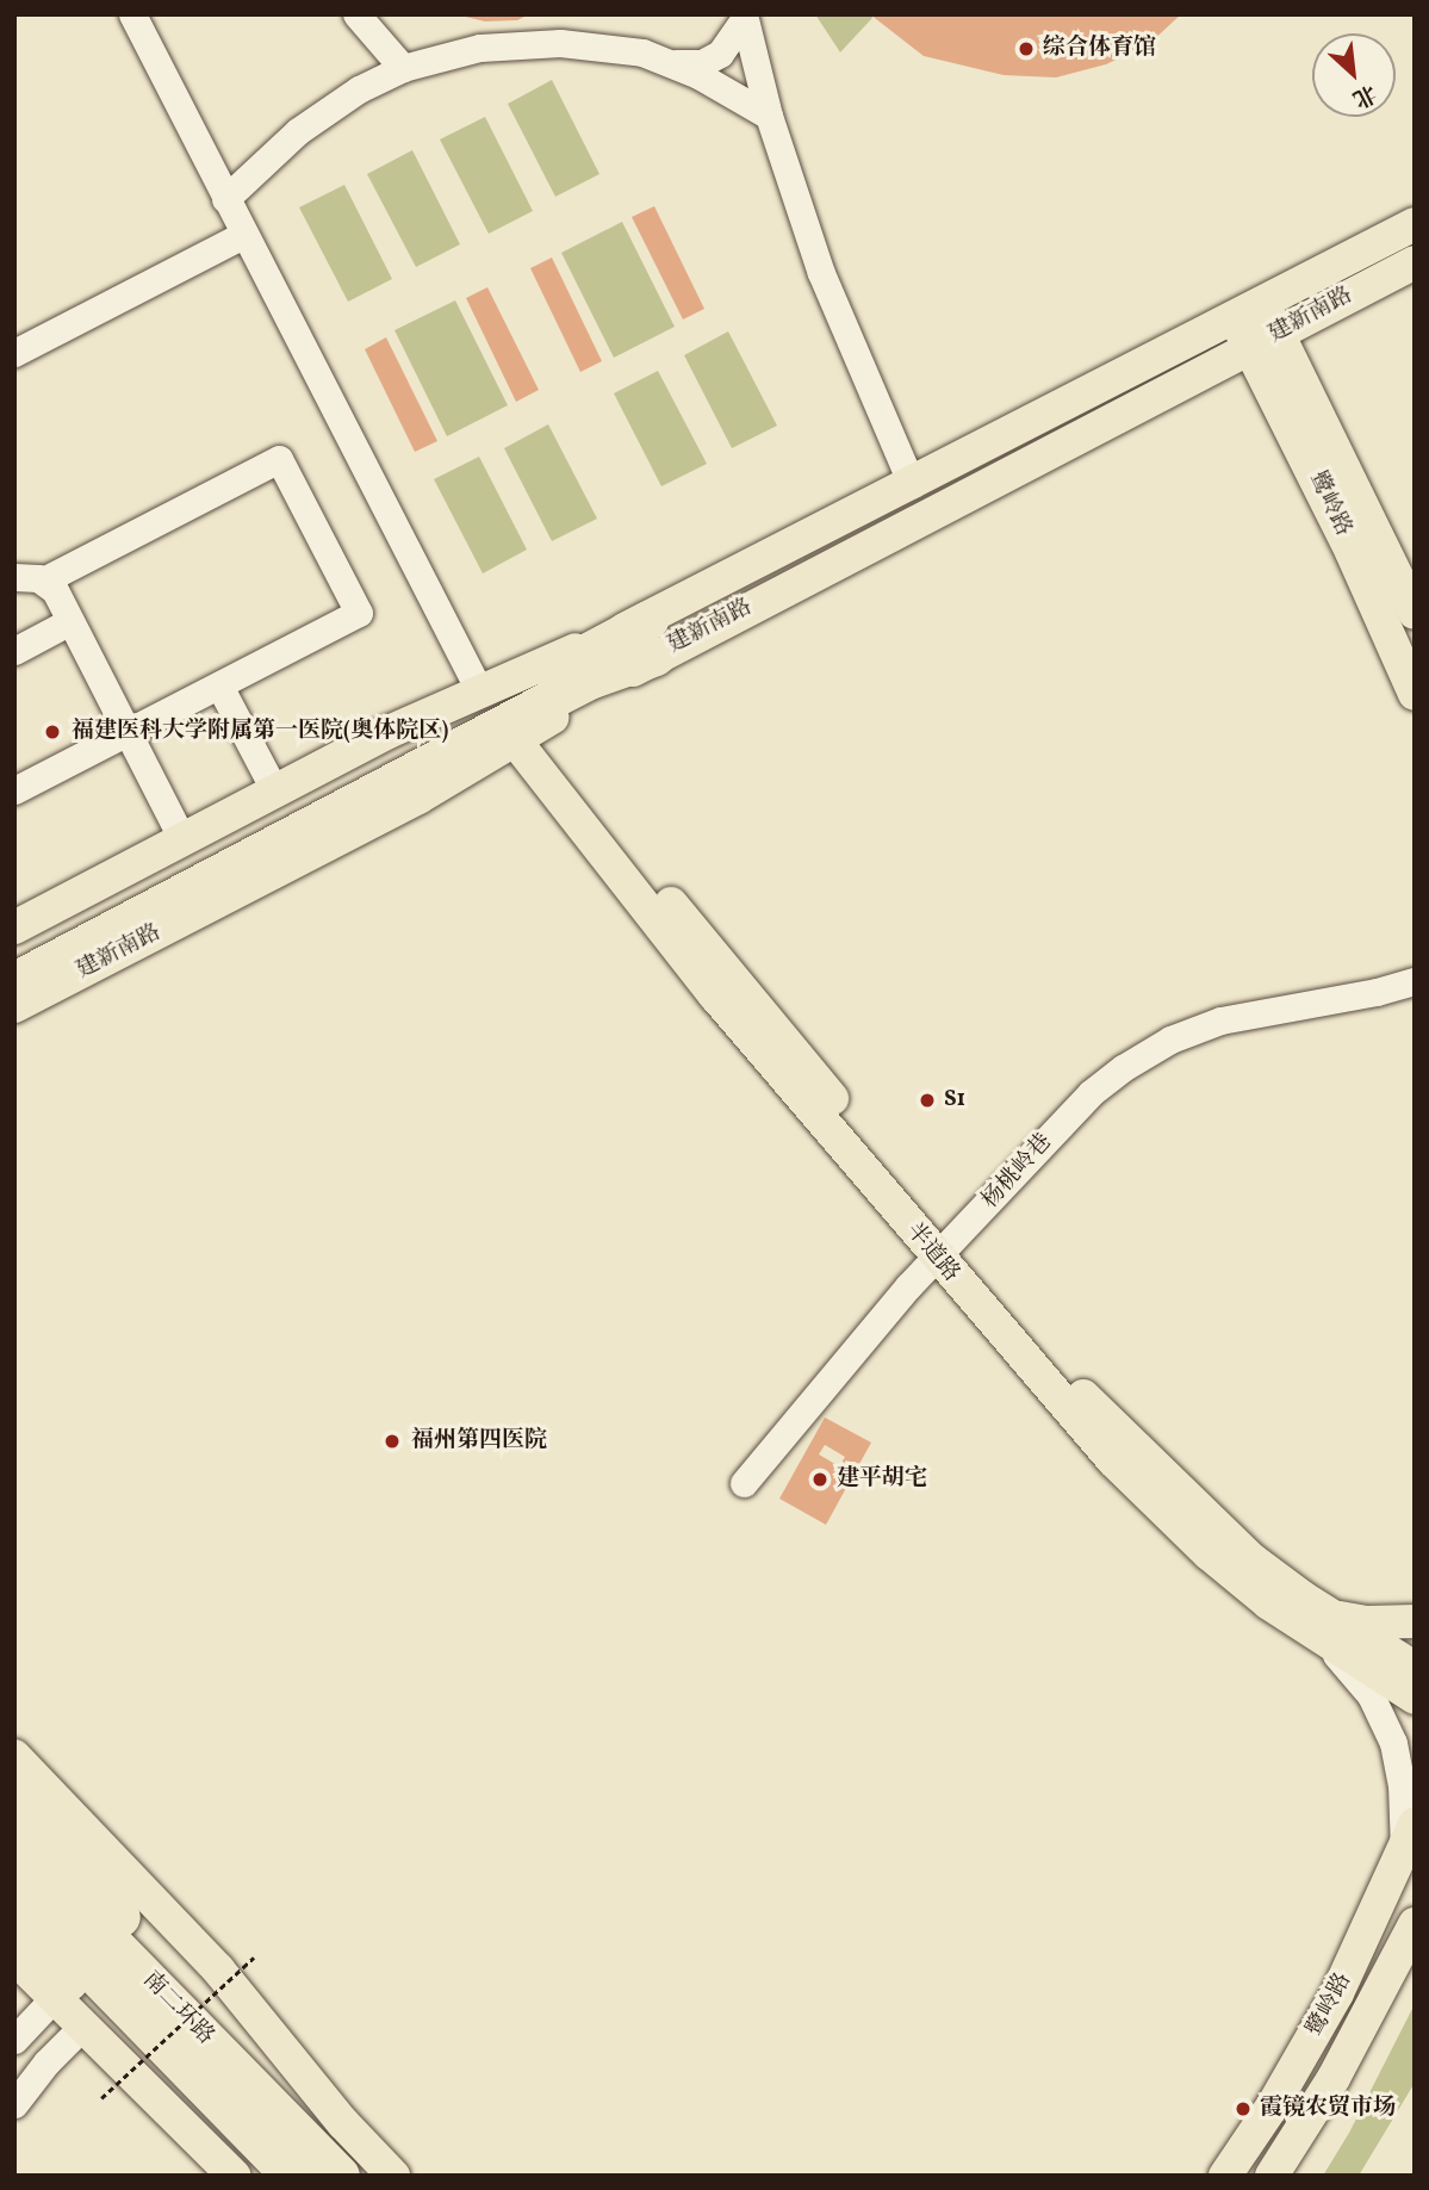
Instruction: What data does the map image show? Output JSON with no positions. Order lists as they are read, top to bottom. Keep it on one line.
{"streets":{"highway":["南二环路"],"main road":["建新南路","鹭岭路","半道路"],"street":["杨桃岭巷"]},"crossings":[["建新南路","鹭岭路"],["建新南路","半道路"],["杨桃岭巷","半道路"]],"places":["综合体育馆","福建医科大学附属第一医院(奥体院区)","S1","福州第四医院","建平胡宅","霞镜农贸市场"],"north":"bottom right"}
